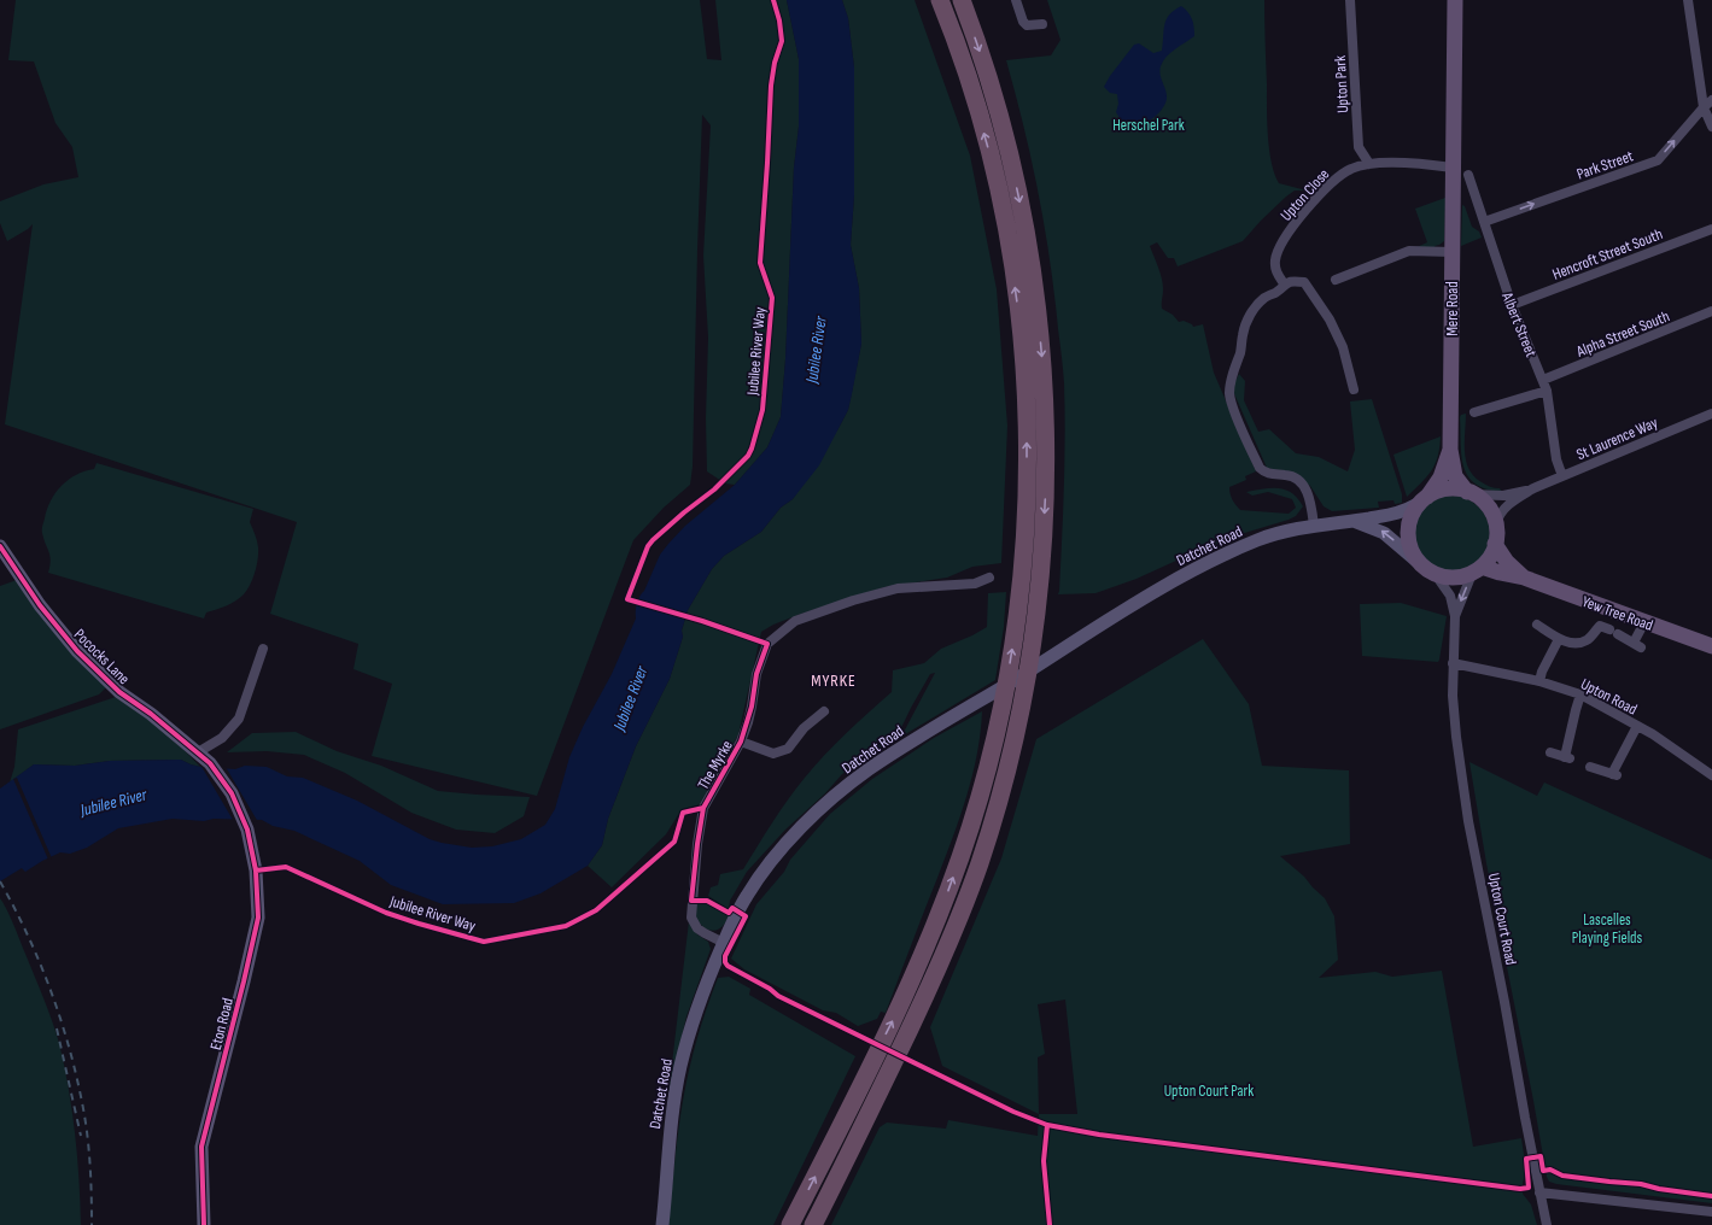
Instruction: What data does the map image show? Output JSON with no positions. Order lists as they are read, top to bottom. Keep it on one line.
{"streets":{"main road":["Mere Road","Datchet Road","Yew Tree Road","Pococks Lane","Eton Road"],"street":["Upton Park","Park Street","Upton Close","Hencroft Street South","Albert Street","Alpha Street South","St Laurence Way","Upton Road","The Myrke","Upton Court Road"],"cycle path":["Jubilee River Way"]},"crossings":[["Upton Park","Upton Close"],["Park Street","Albert Street"],["Upton Close","Mere Road"],["Hencroft Street South","Albert Street"],["Albert Street","Alpha Street South"],["Albert Street","St Laurence Way"],["St Laurence Way","Datchet Road"],["St Laurence Way","Yew Tree Road"],["St Laurence Way","Upton Court Road"],["Datchet Road","Yew Tree Road"],["Datchet Road","The Myrke"],["Datchet Road","Upton Court Road"],["Yew Tree Road","Upton Court Road"],["Pococks Lane","Eton Road"],["Upton Road","Upton Court Road"]],"one_way":["Park Street"],"districts":["MYRKE"],"water":["Jubilee River"],"parks":["Herschel Park","Lascelles Playing Fields","Upton Court Park"]}
